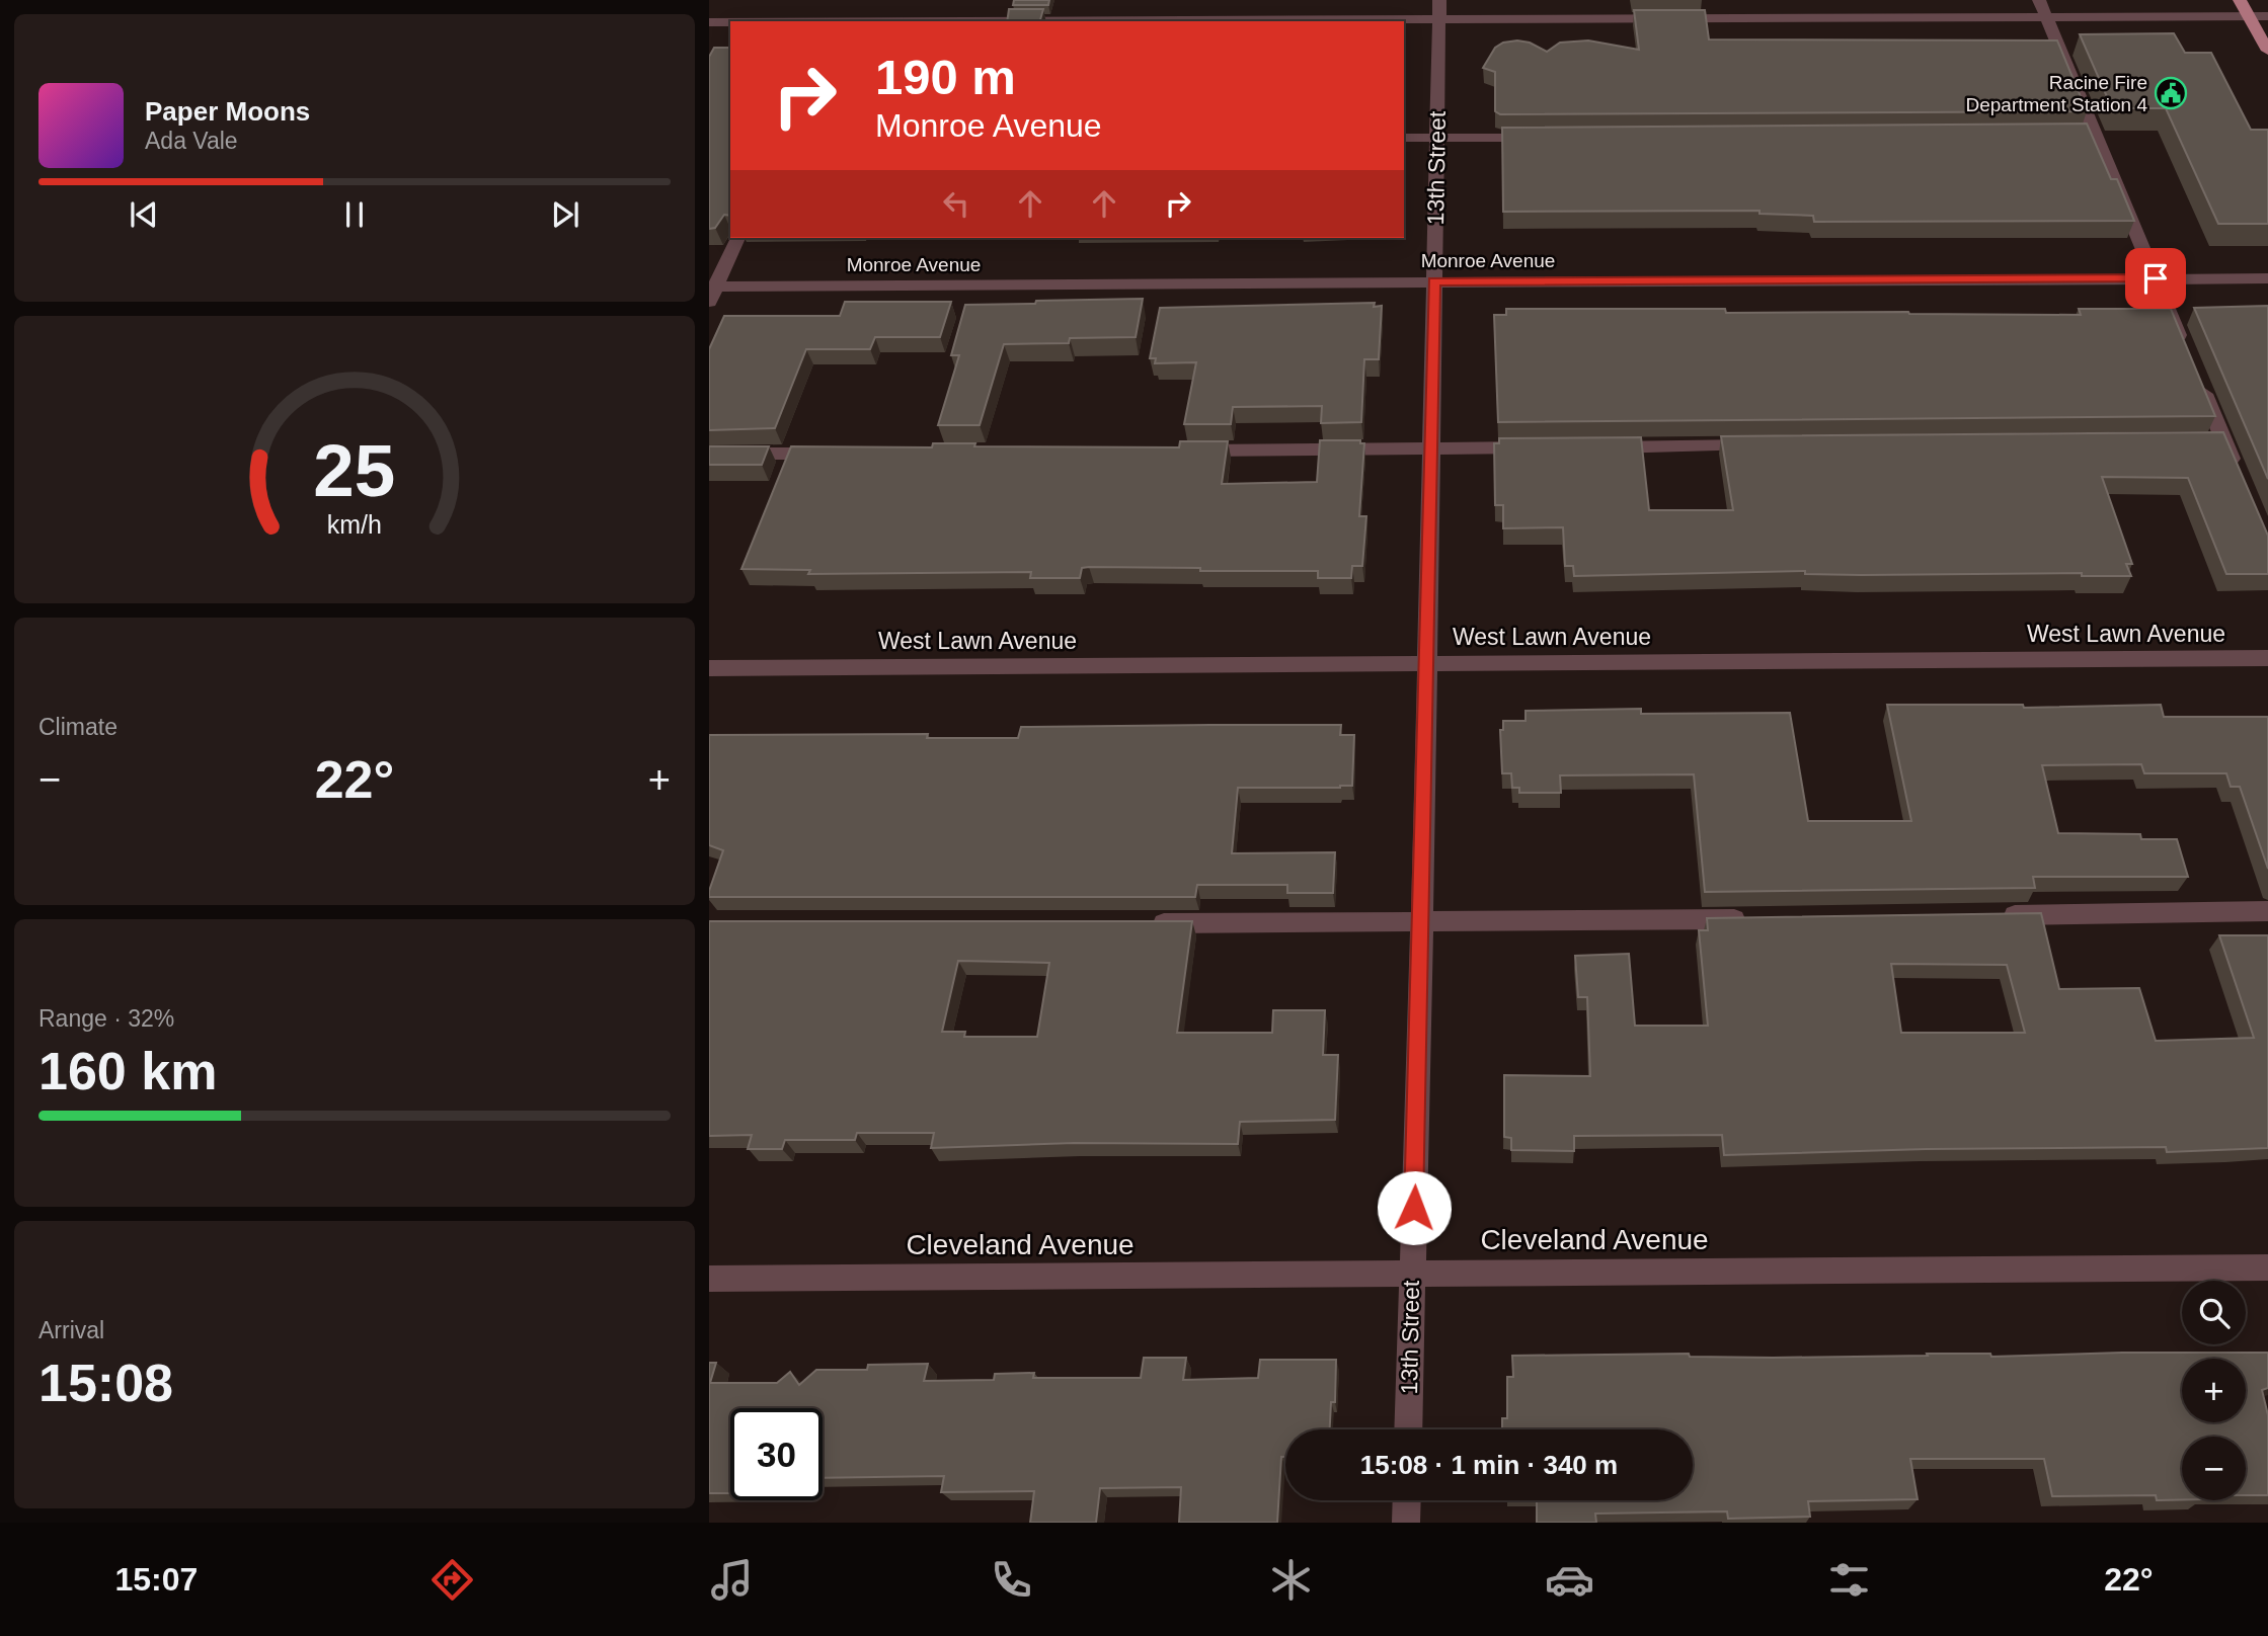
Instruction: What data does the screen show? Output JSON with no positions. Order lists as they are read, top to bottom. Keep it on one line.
{"streets":{"street":["13th Street","Monroe Avenue","West Lawn Avenue","Cleveland Avenue"]},"crossings":[["13th Street","Monroe Avenue"],["13th Street","West Lawn Avenue"],["13th Street","Cleveland Avenue"]],"places":{"public building":["Racine Fire Department Station 4"]},"page":{"turn":["190 m","Monroe Avenue"],"song":["Paper Moons","Ada Vale"],"tile":["Climate",["Range · 32%","160 km"],["Arrival","15:08"]],"heat":["−","22°","+"],"map_buttons":["+","−"],"limit":"30","trip":"15:08 · 1 min · 340 m","tabs":["15:07","22°"],"gauge":["25","km/h"]}}
